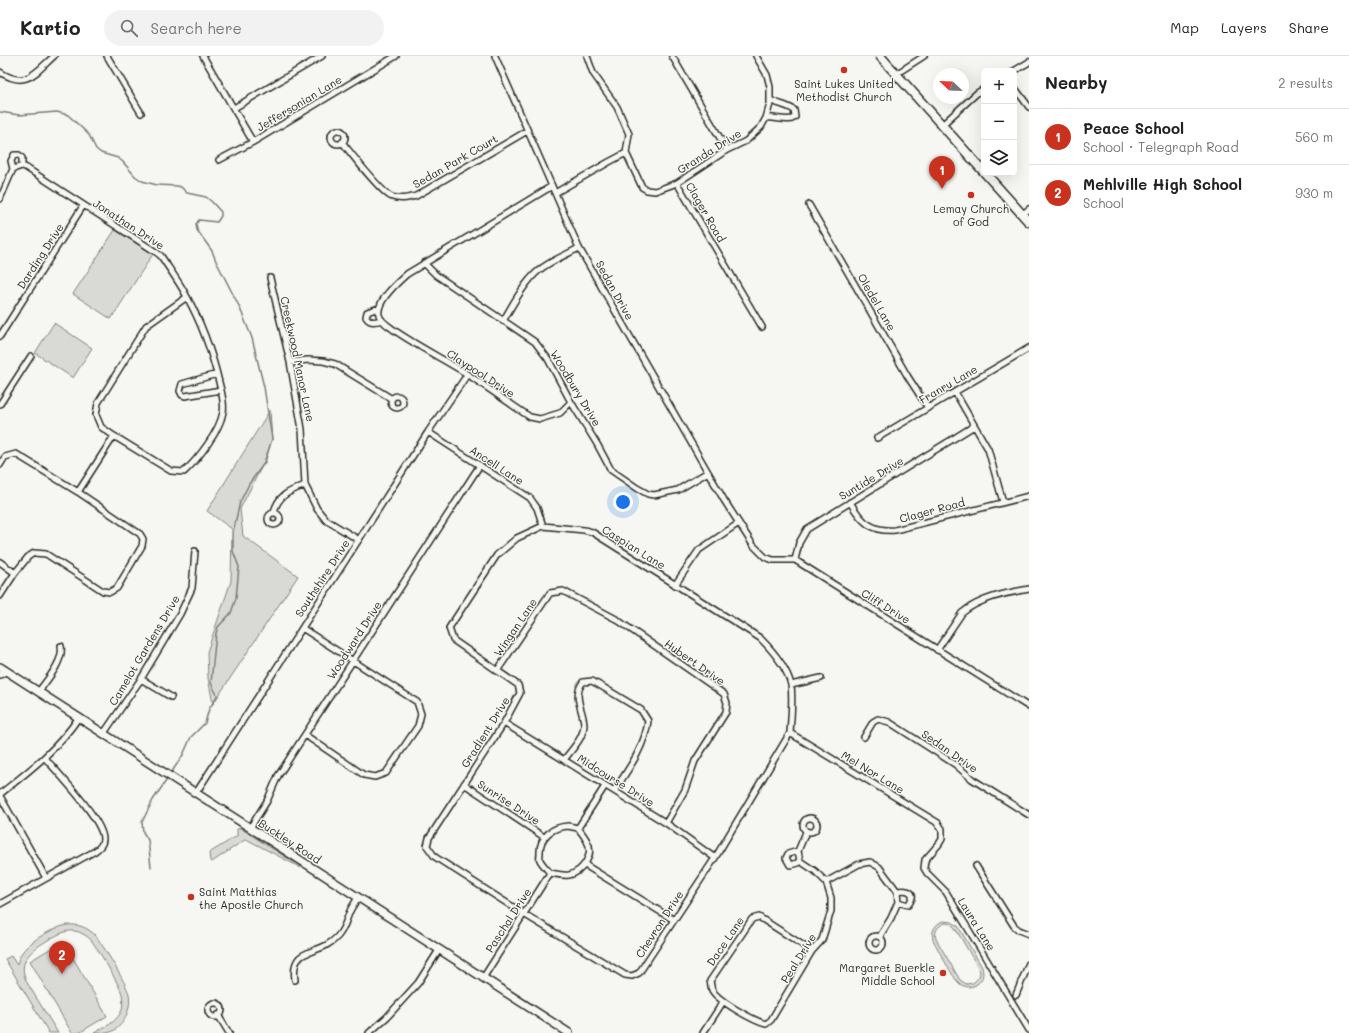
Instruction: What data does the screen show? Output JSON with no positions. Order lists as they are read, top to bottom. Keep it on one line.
{"streets":{"street":["Jeffersonian Lane","Granda Drive","Sedan Park Court","Clager Road","Jonathan Drive","Darding Drive","Sedan Drive","Oledel Lane","Creekwood Manor Lane","Claypool Drive","Franru Lane","Woodbury Drive","Ancell Lane","Suntide Drive","Caspian Lane","Southshire Drive","Cliff Drive","Wingan Lane","Woodward Drive","Camelot Gardens Drive","Hubert Drive","Gradient Drive","Mel Nor Lane","Midcourse Drive","Sunrise Drive","Buckley Road","Paschal Drive","Chevron Drive","Laura Lane","Dace Lane","Peal Drive"]},"crossings":[["Granda Drive","Clager Road"],["Sedan Park Court","Sedan Drive"],["Clager Road","Suntide Drive"],["Jonathan Drive","Darding Drive"],["Sedan Drive","Claypool Drive"],["Sedan Drive","Woodbury Drive"],["Oledel Lane","Franru Lane"],["Creekwood Manor Lane","Southshire Drive"],["Claypool Drive","Woodbury Drive"],["Claypool Drive","Southshire Drive"],["Ancell Lane","Caspian Lane"],["Ancell Lane","Southshire Drive"],["Ancell Lane","Woodward Drive"],["Ancell Lane","Gradient Drive"],["Suntide Drive","Cliff Drive"],["Caspian Lane","Gradient Drive"],["Caspian Lane","Chevron Drive"],["Southshire Drive","Buckley Road"],["Wingan Lane","Hubert Drive"],["Wingan Lane","Gradient Drive"],["Woodward Drive","Buckley Road"],["Camelot Gardens Drive","Buckley Road"],["Hubert Drive","Midcourse Drive"],["Gradient Drive","Midcourse Drive"],["Gradient Drive","Sunrise Drive"],["Gradient Drive","Chevron Drive"],["Mel Nor Lane","Chevron Drive"],["Mel Nor Lane","Laura Lane"],["Midcourse Drive","Chevron Drive"],["Sunrise Drive","Paschal Drive"],["Buckley Road","Paschal Drive"],["Paschal Drive","Chevron Drive"],["Dace Lane","Peal Drive"]],"places":["Saint Lukes United Methodist Church","Lemay Church of God","Saint Matthias the Apostle Church","Margaret Buerkle Middle School"],"north":"top left","page":{"header":"Kartio","search":"Search here","nav":["Map","Layers","Share"],"heading":["Nearby","2 results"],"map_buttons":["+","−"],"list":[{"mark":"1","name":"Peace School","note":"School · Telegraph Road","value":"560 m"},{"mark":"2","name":"Mehlville High School","note":"School","value":"930 m"}],"pins":["1","2"]}}
